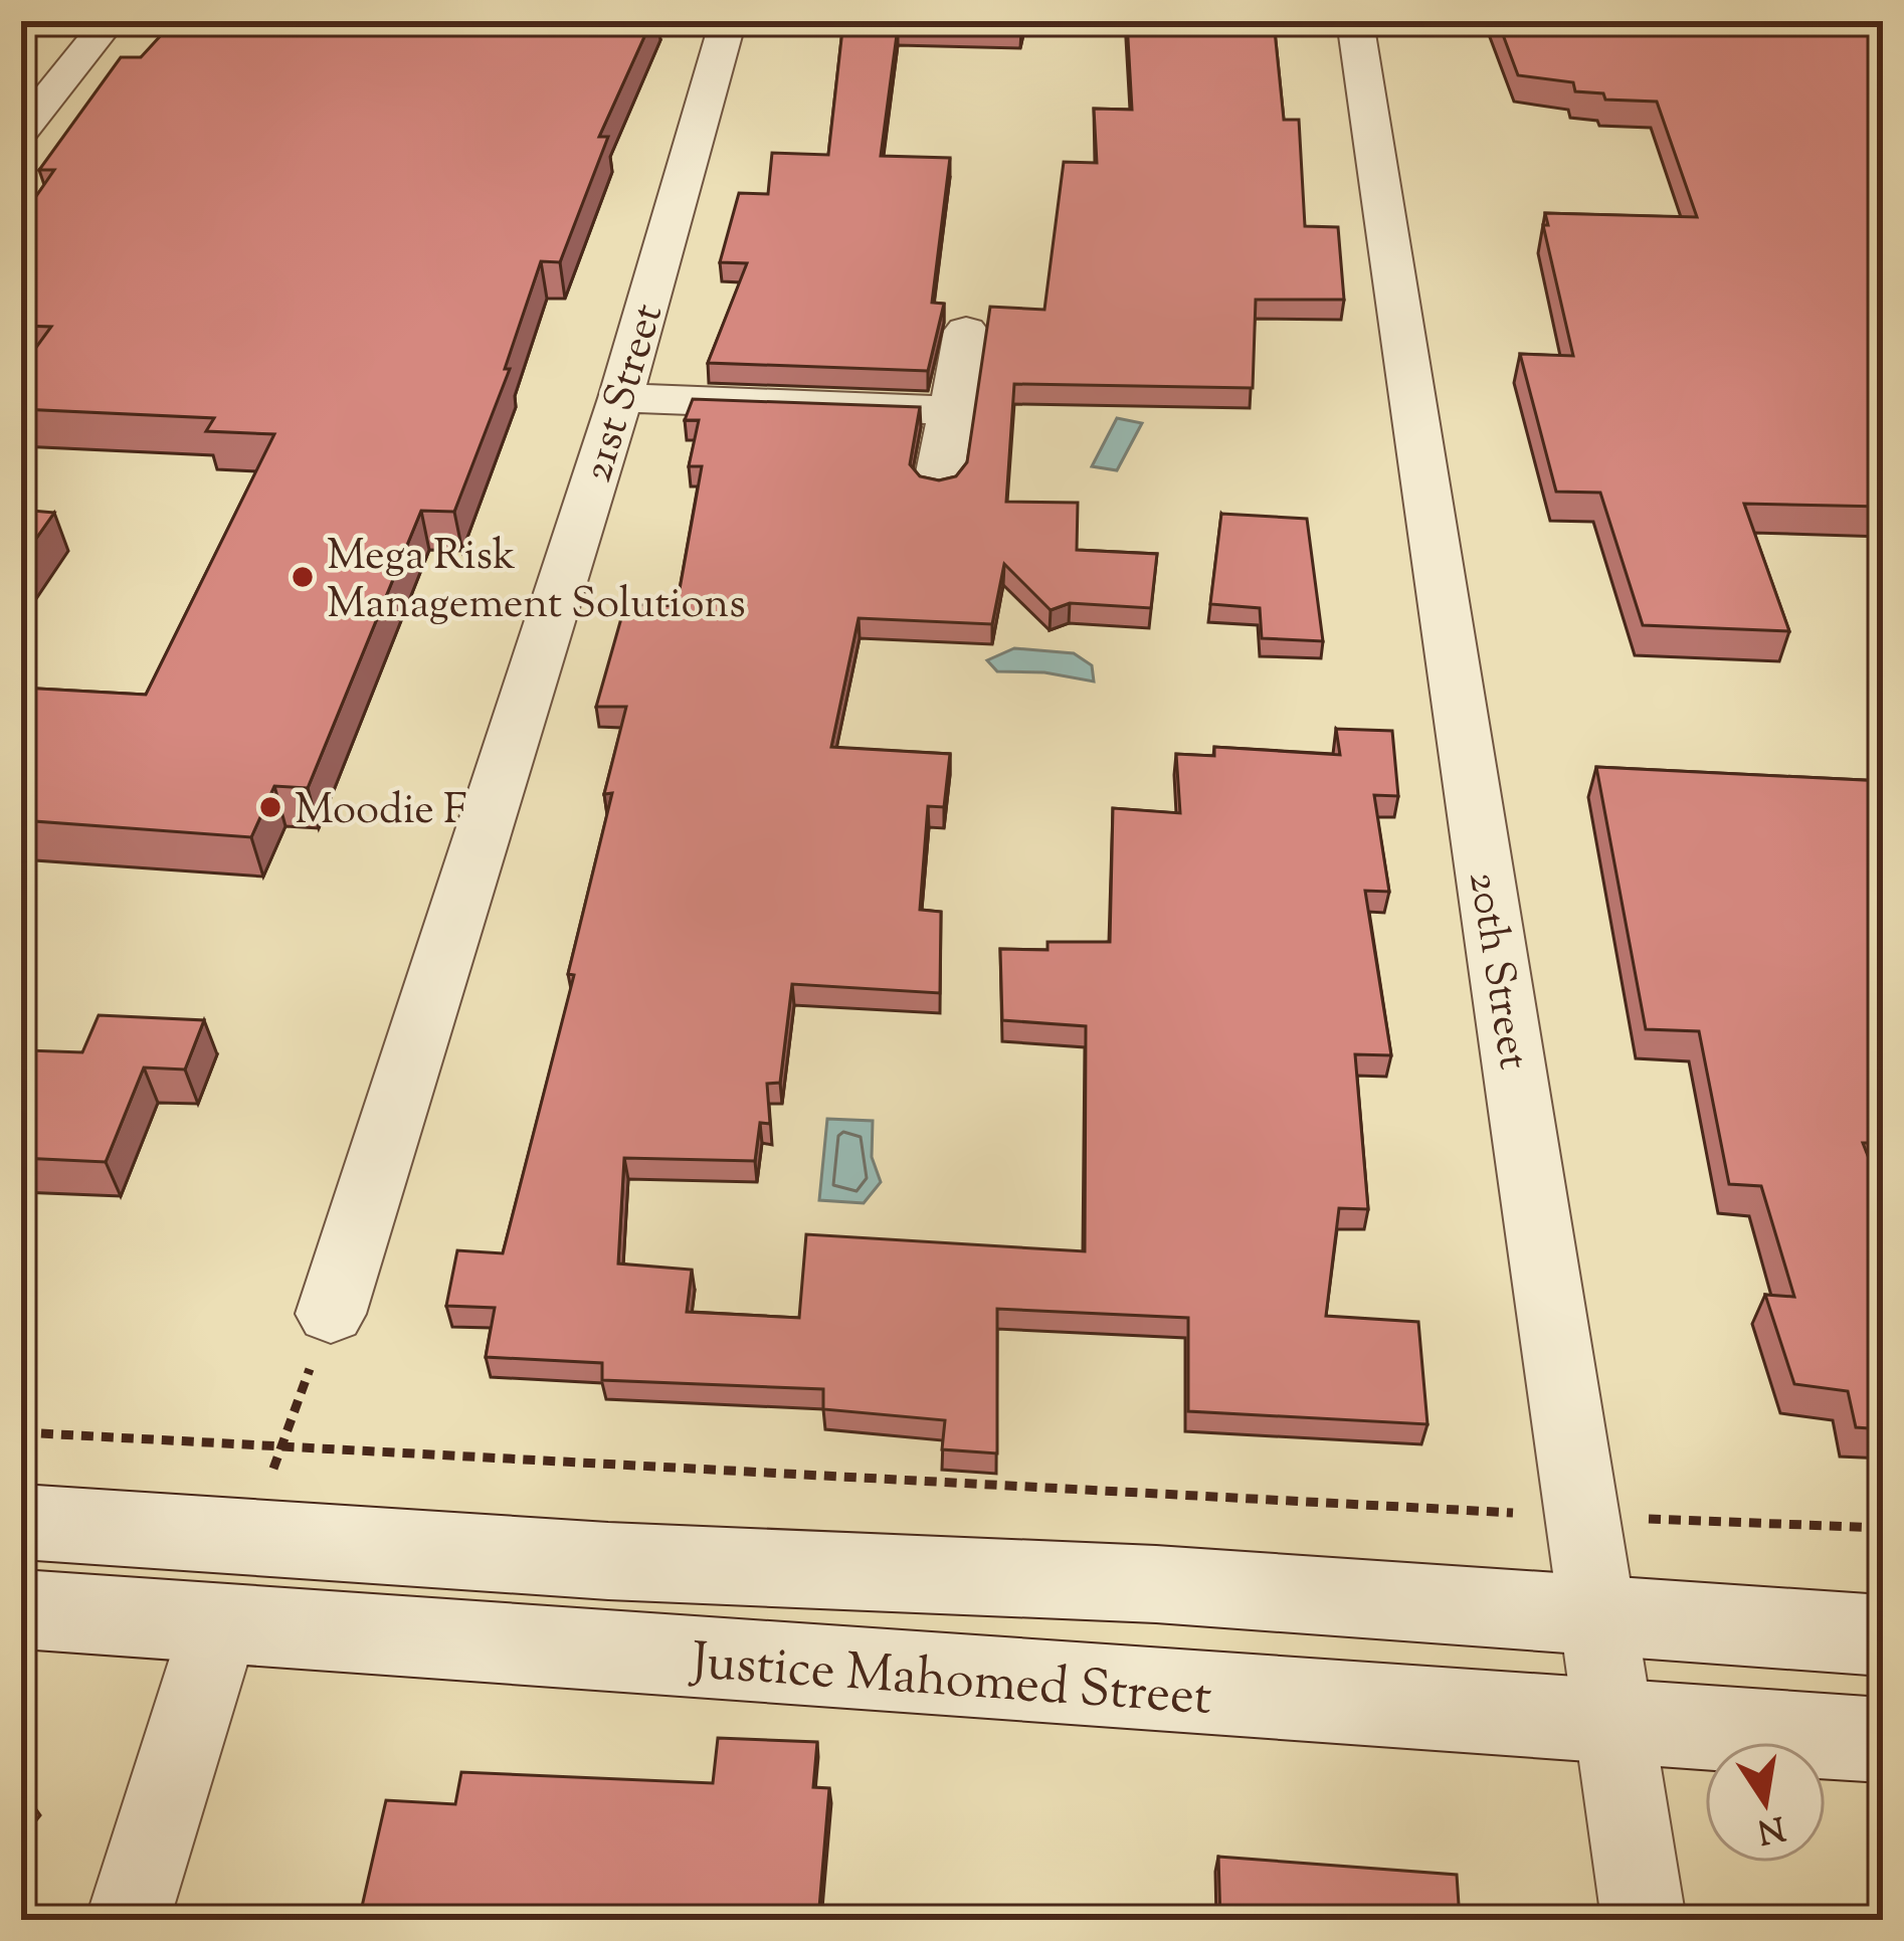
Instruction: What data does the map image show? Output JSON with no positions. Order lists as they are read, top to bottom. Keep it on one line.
{"streets":{"main road":["Justice Mahomed Street"],"street":["21st Street","20th Street"]},"crossings":[["20th Street","Justice Mahomed Street"]],"places":["Mega Risk Management Solutions","Moodie F"],"north":"bottom"}
